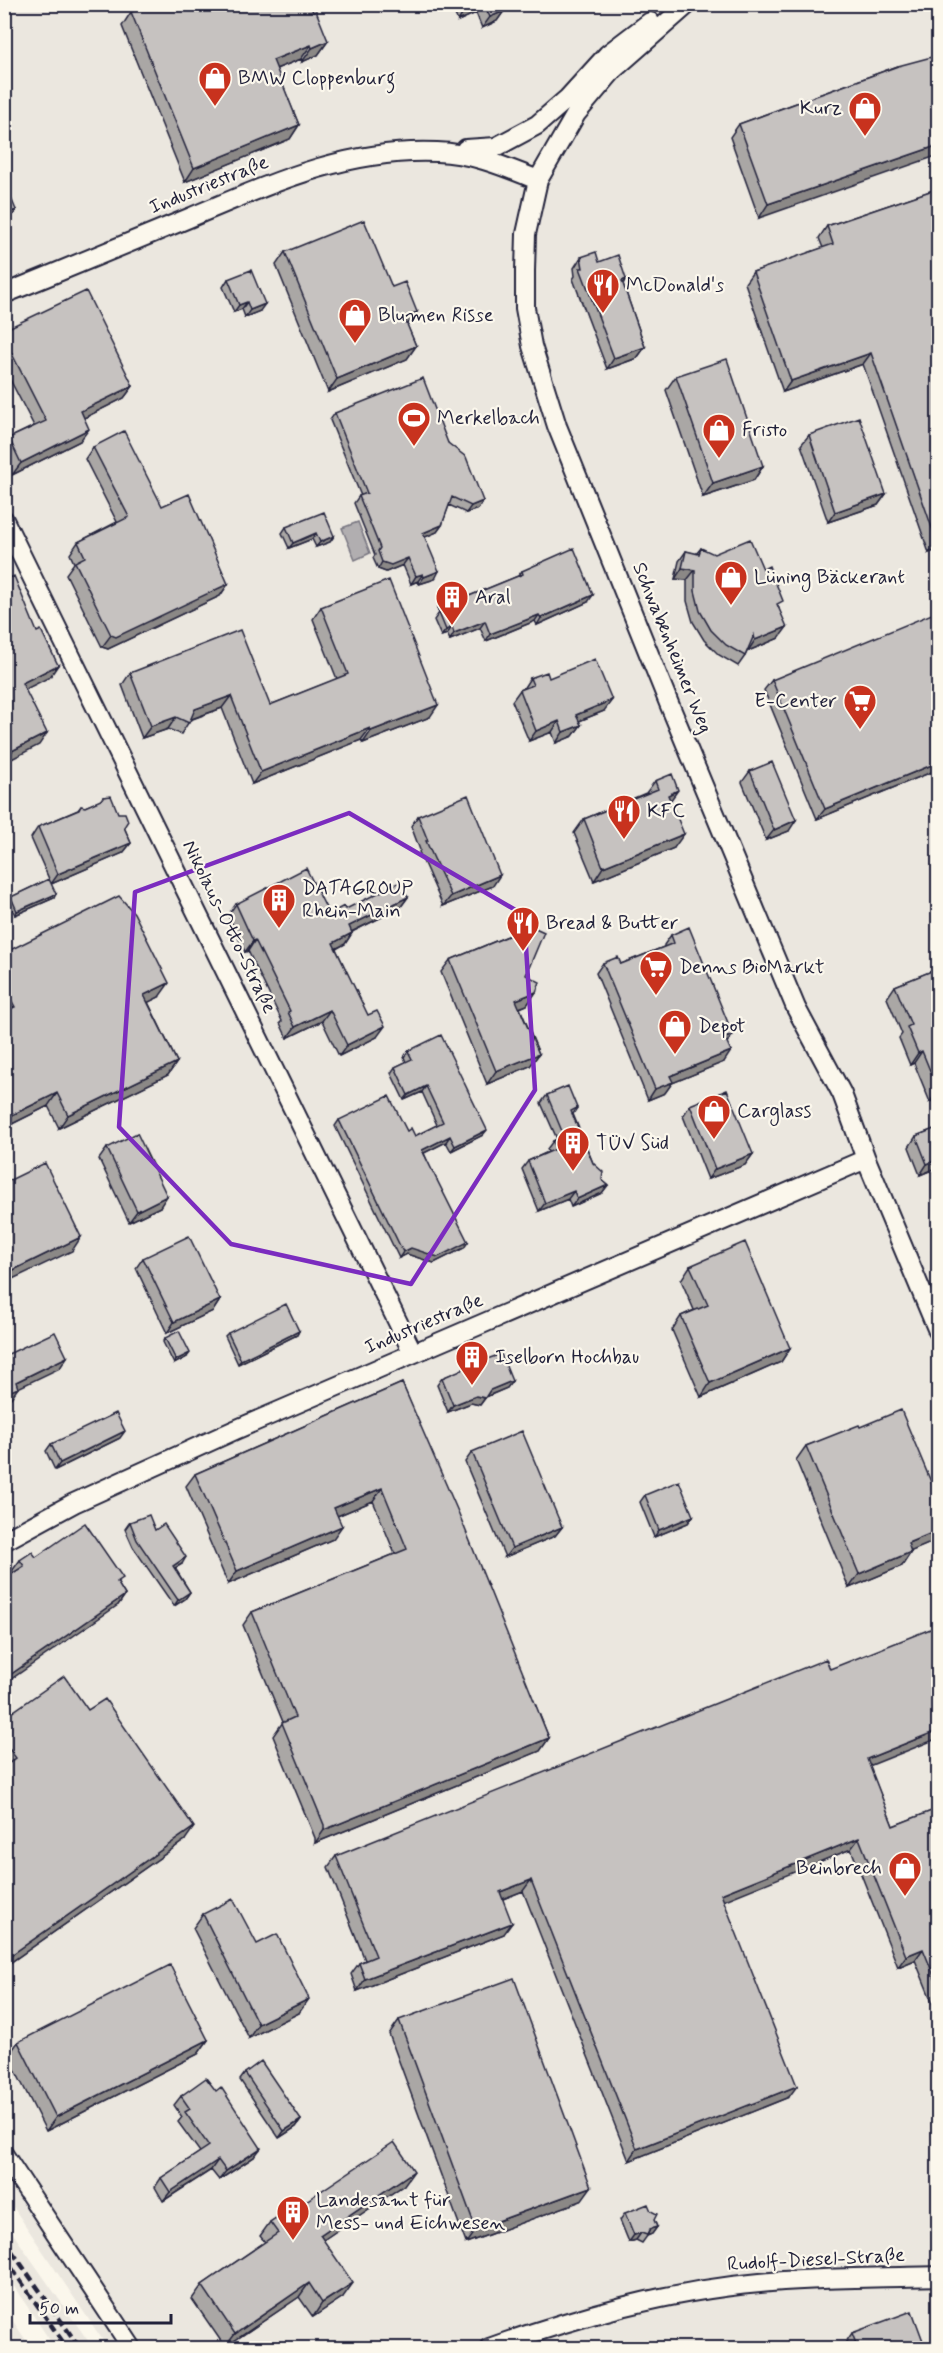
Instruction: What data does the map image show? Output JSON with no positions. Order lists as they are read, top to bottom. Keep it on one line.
{"streets":{"street":["Industriestraße","Schwabenheimer Weg","Nikolaus-Otto-Straße","Rudolf-Diesel-Straße"]},"crossings":[["Industriestraße","Schwabenheimer Weg"],["Industriestraße","Nikolaus-Otto-Straße"]],"places":{"shop":["BMW Cloppenburg","Kurz","Blumen Risse","Fristo","Lüning Bäckerant","Depot","Carglass","Beinbrech"],"restaurant":["McDonald's","KFC","Bread & Butter"],"sports":["Merkelbach"],"building":["Aral","DATAGROUP Rhein-Main","TÜV Süd","Iselborn Hochbau","Landesamt für Mess- und Eichwesen"],"supermarket":["E-Center","Denns BioMarkt"]},"scale_bar":"50 m"}
